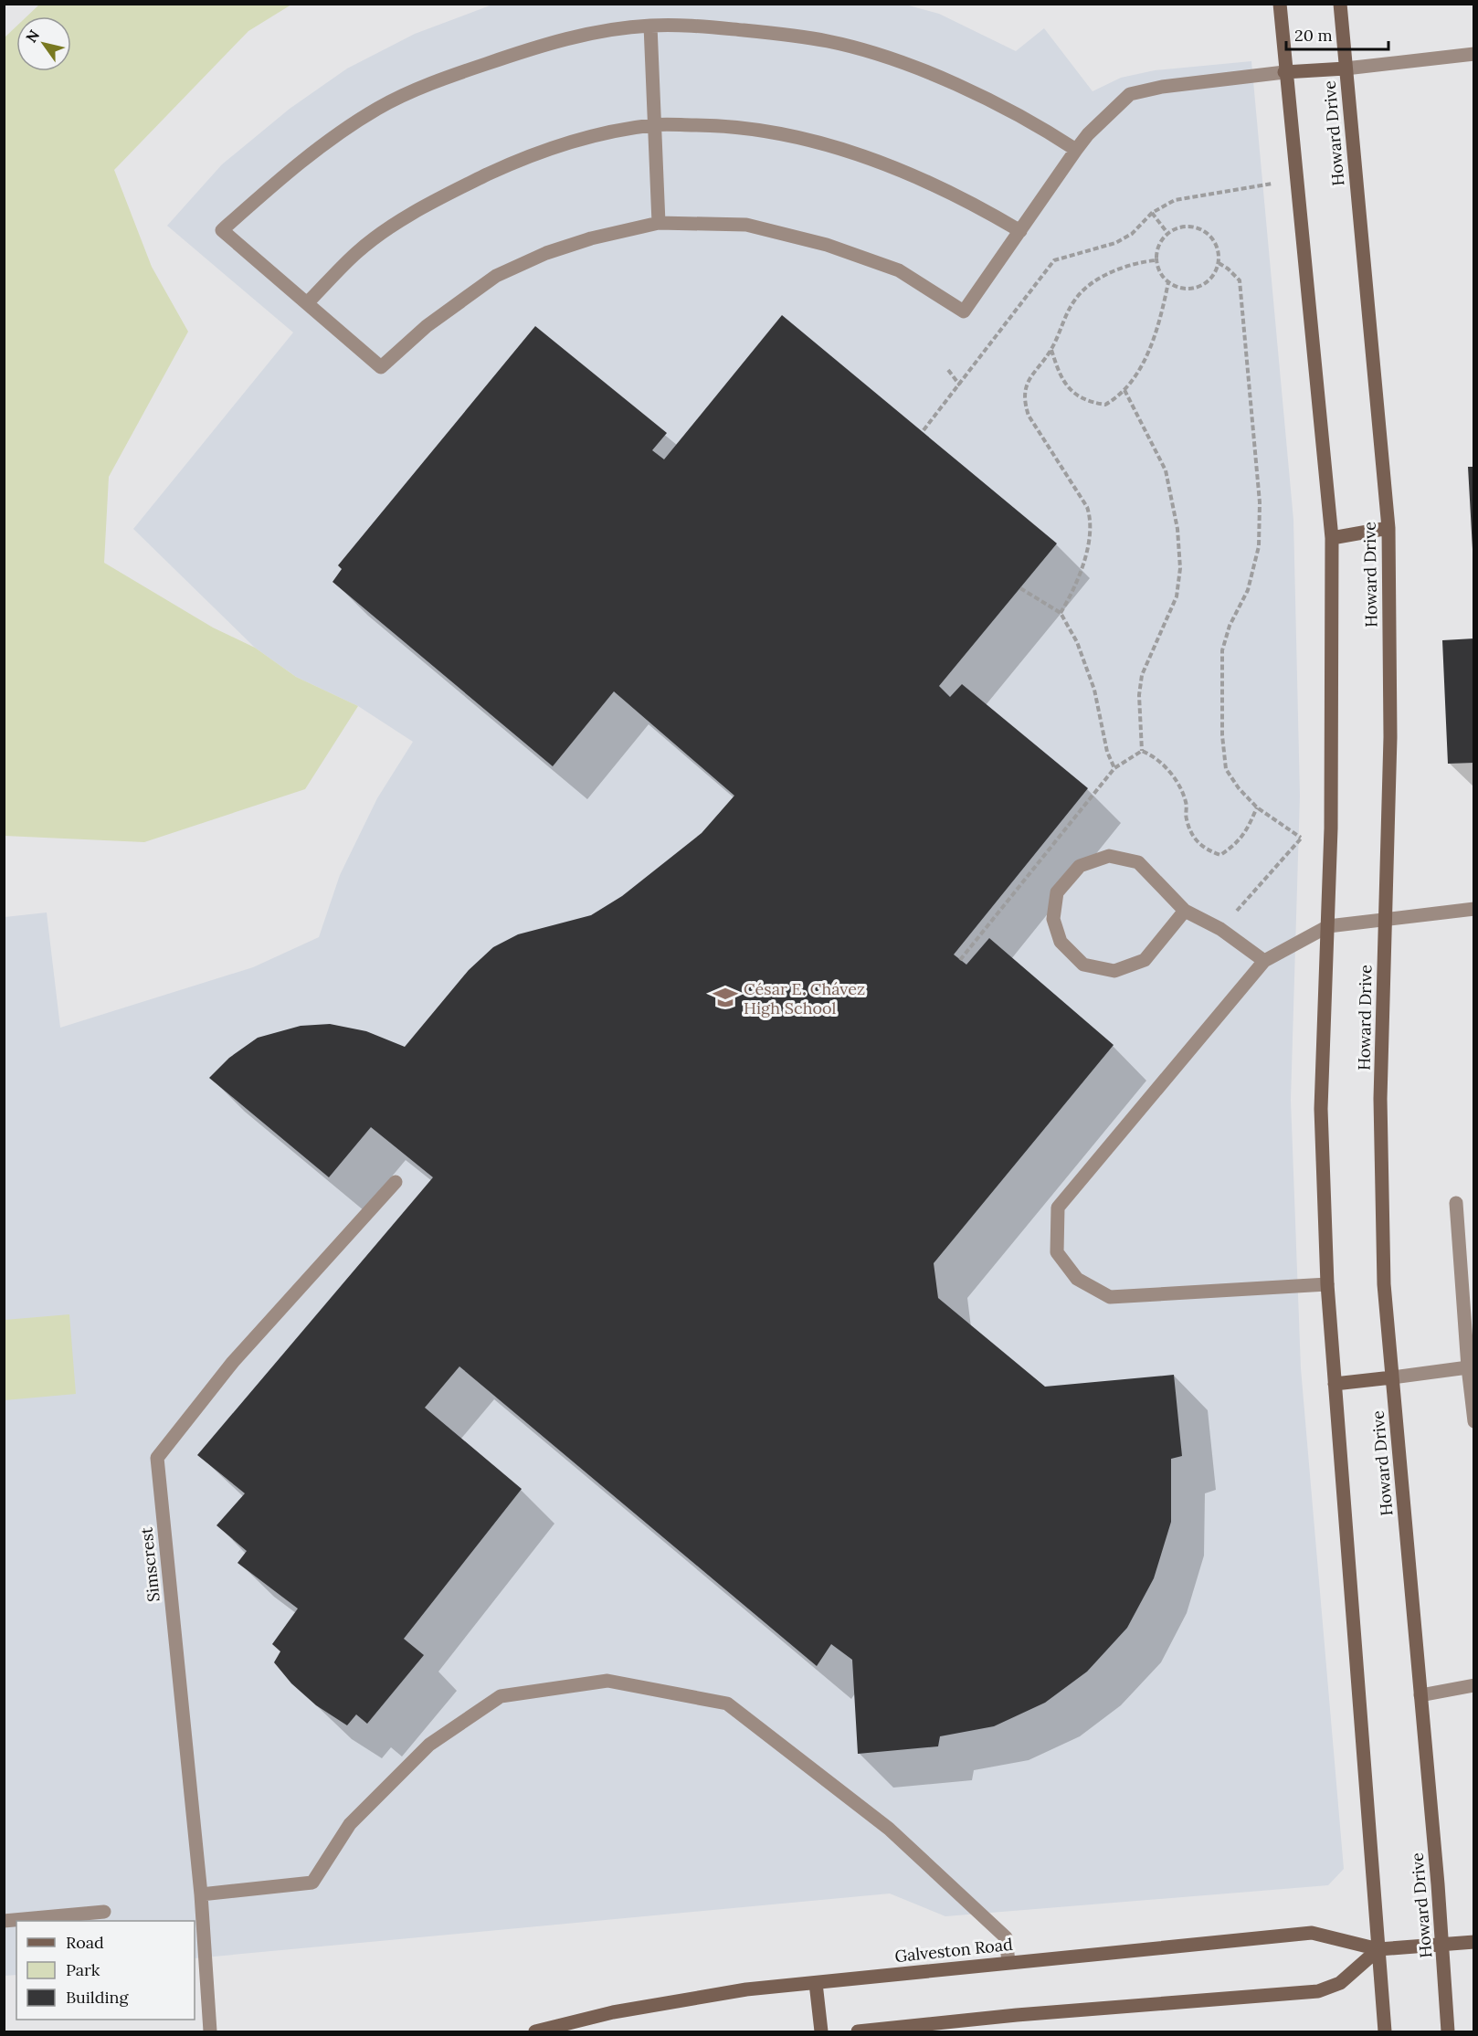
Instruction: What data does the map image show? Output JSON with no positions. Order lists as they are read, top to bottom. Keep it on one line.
{"streets":{"main road":["Howard Drive","Galveston Road"],"street":["Simscrest"]},"crossings":[["Howard Drive","Galveston Road"]],"places":{"school or university":["César E. Chávez High School"]},"legend":["Road","Park","Building"],"scale_bar":"20 m","north":"top left"}
